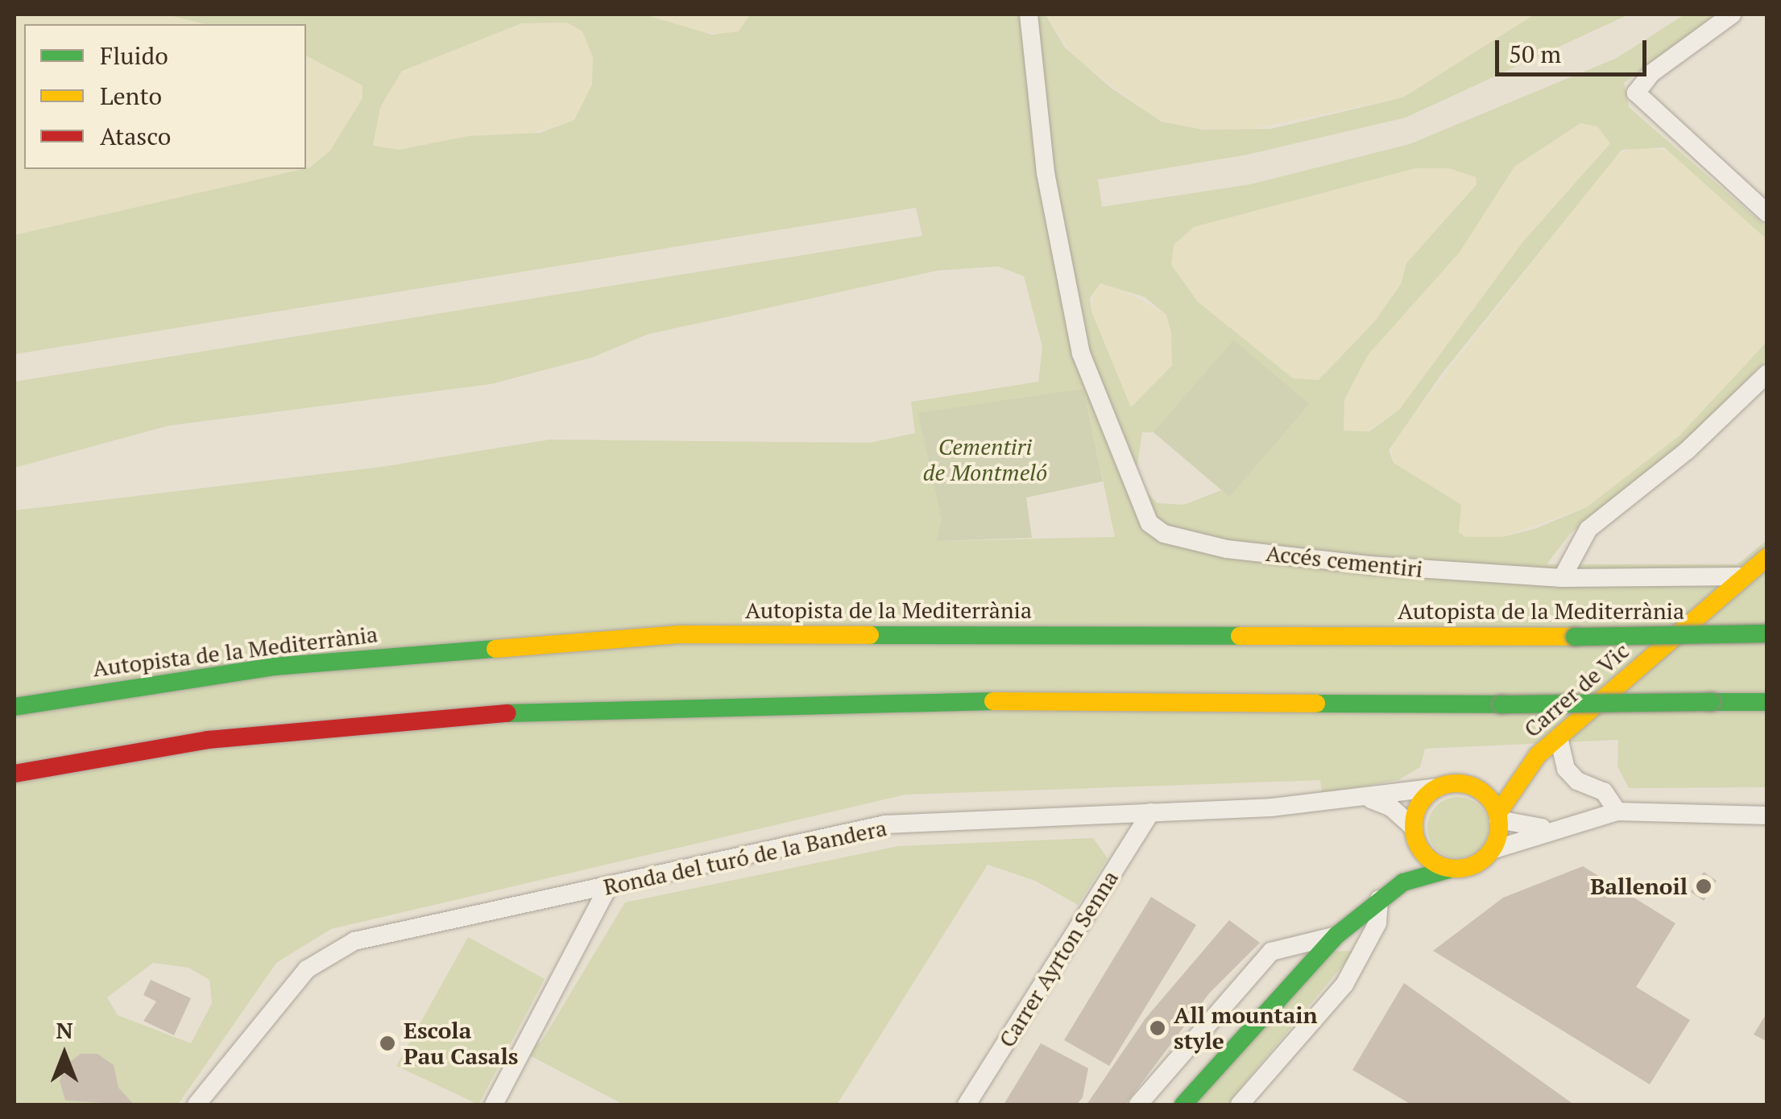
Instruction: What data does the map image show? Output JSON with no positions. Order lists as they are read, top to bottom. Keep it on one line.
{"streets":{"main road":["Autopista de la Mediterrània","Carrer de Vic"],"street":["Accés cementiri","Ronda del turó de la Bandera","Carrer Ayrton Senna"]},"crossings":[["Accés cementiri","Carrer de Vic"],["Carrer de Vic","Ronda del turó de la Bandera"],["Ronda del turó de la Bandera","Carrer Ayrton Senna"]],"parks":["Cementiri de Montmeló"],"places":["Ballenoil","All mountain style","Escola Pau Casals"],"legend":["Fluido","Lento","Atasco"],"scale_bar":"50 m","north":"top"}
